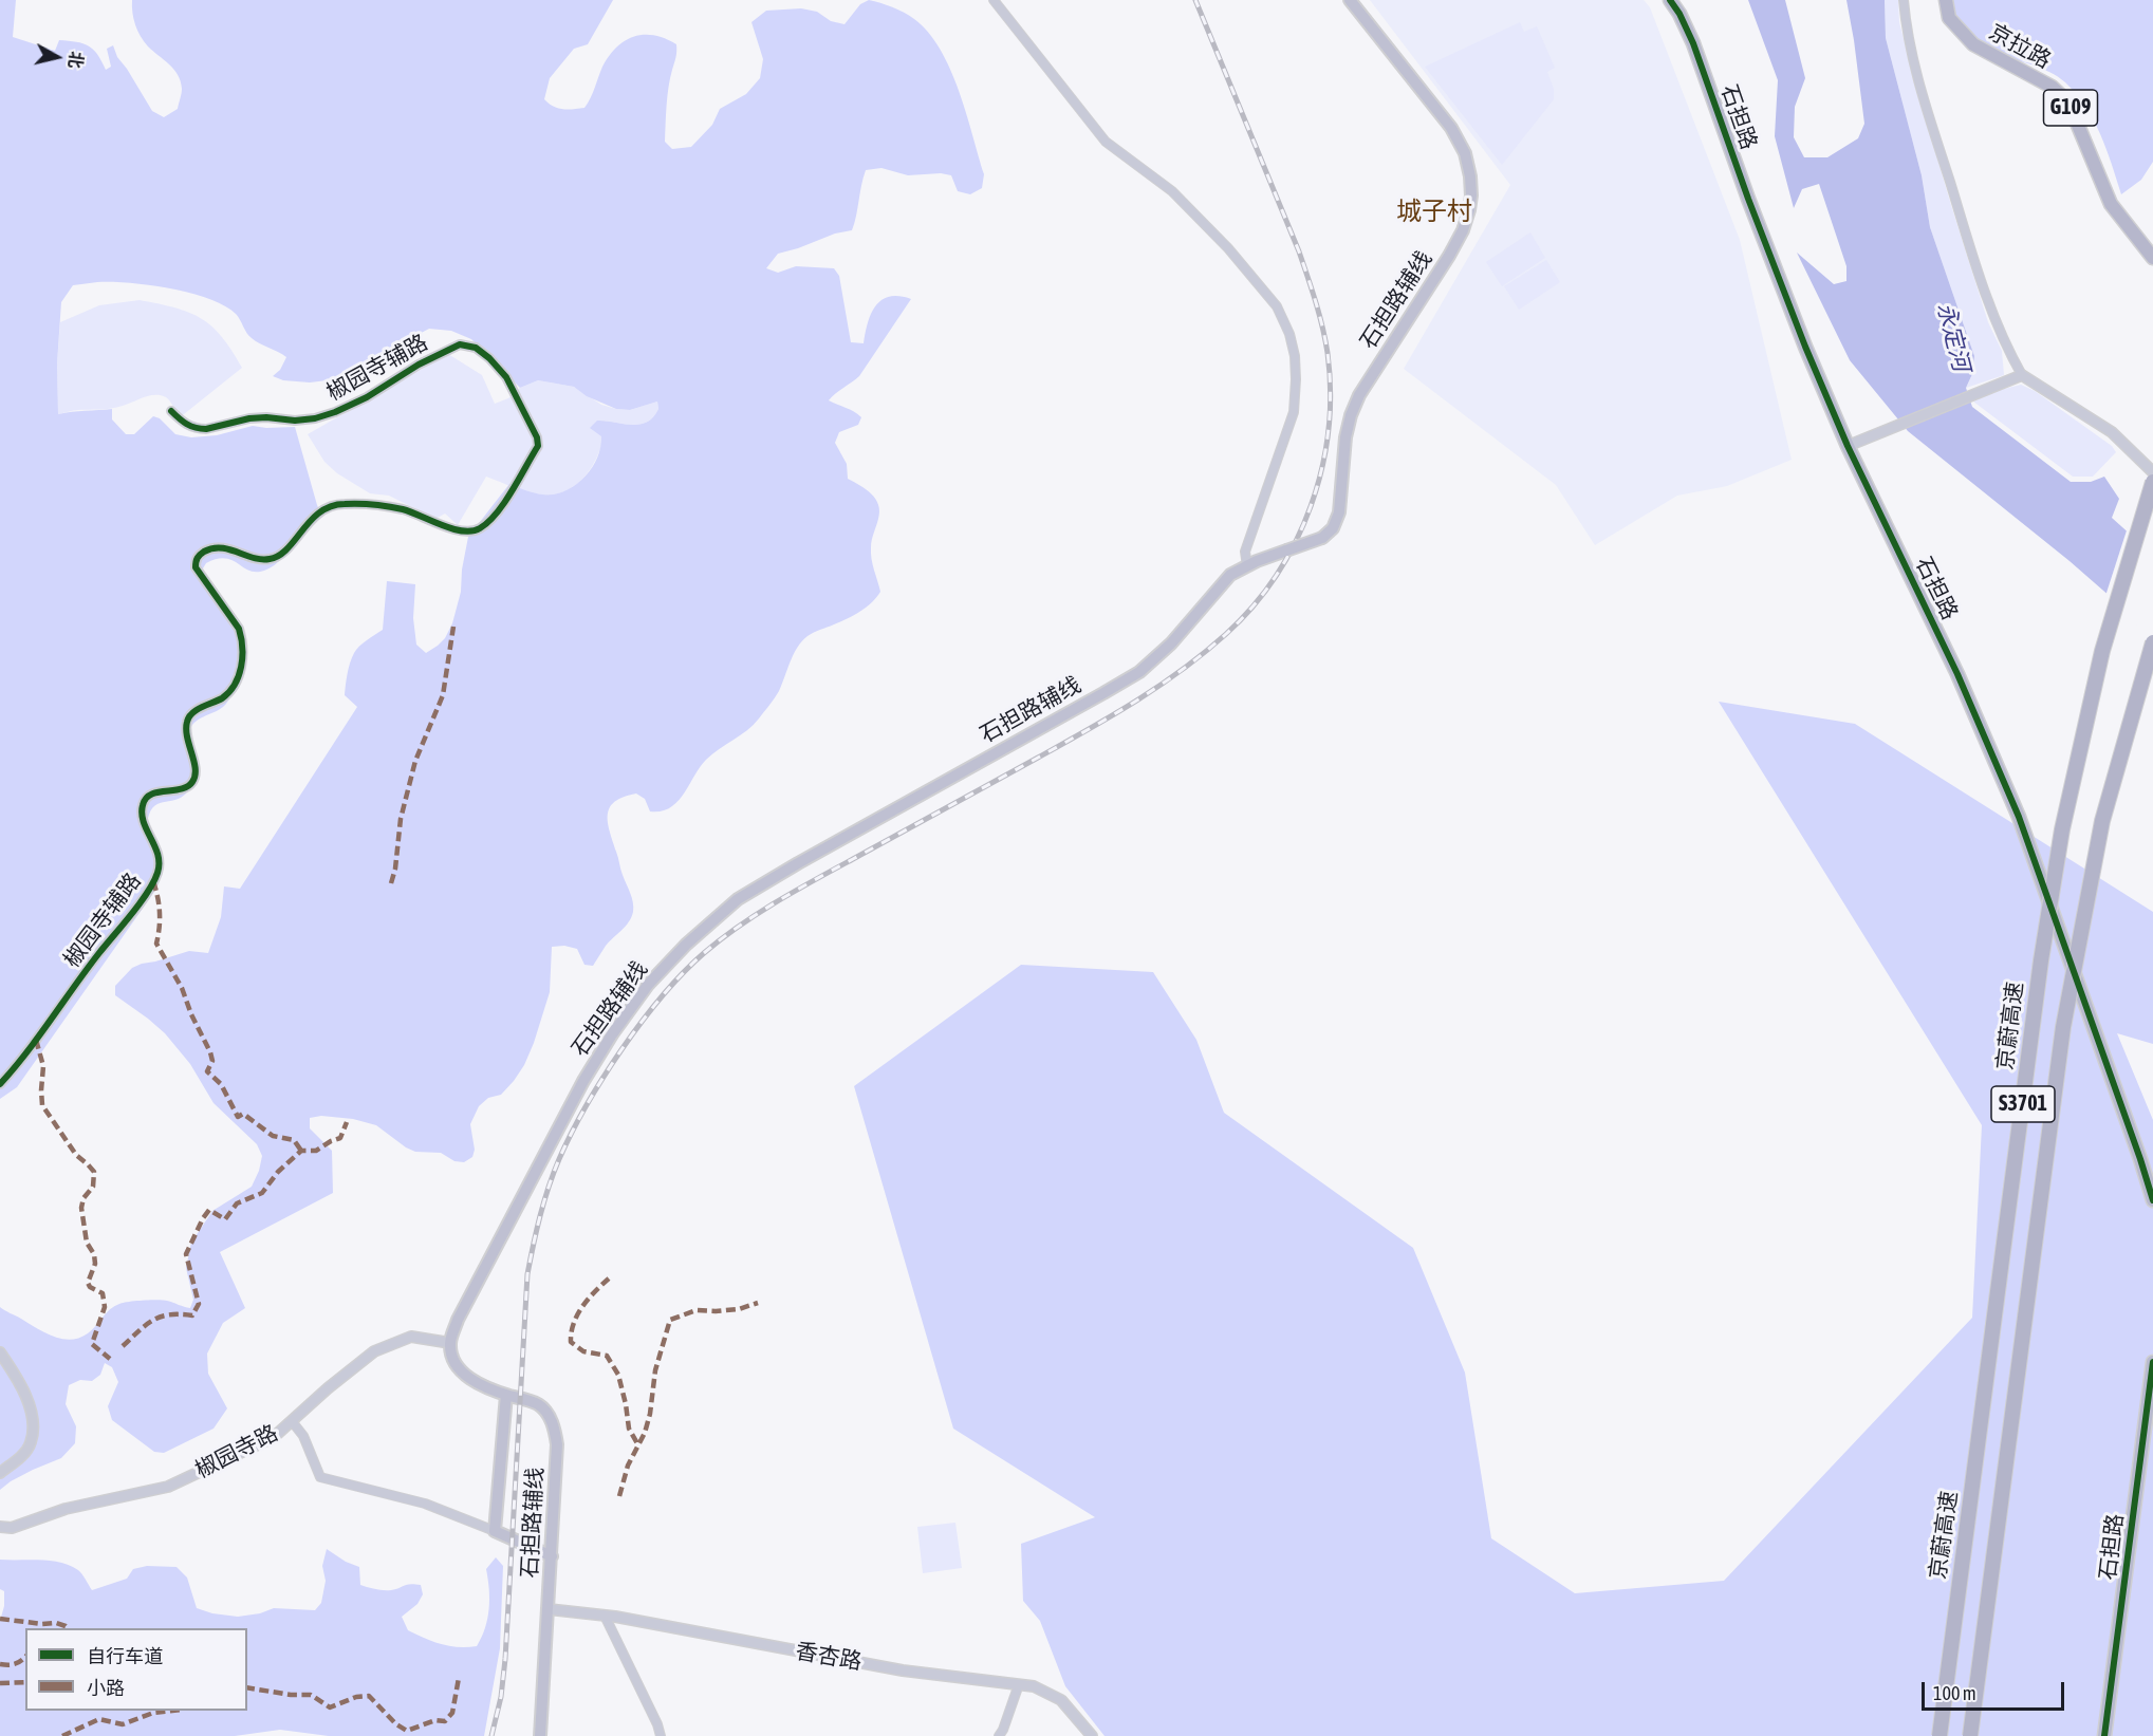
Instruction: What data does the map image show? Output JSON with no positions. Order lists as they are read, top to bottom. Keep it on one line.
{"streets":{"highway":["京拉路","G109","京蔚高速","S3701"],"main road":["石担路","石担路辅线"],"street":["椒园寺辅路","椒园寺路","香杏路"]},"crossings":[["石担路辅线","椒园寺路"],["石担路辅线","香杏路"]],"districts":["城子村"],"water":["永定河"],"legend":["自行车道","小路"],"scale_bar":"100 m","north":"right"}
